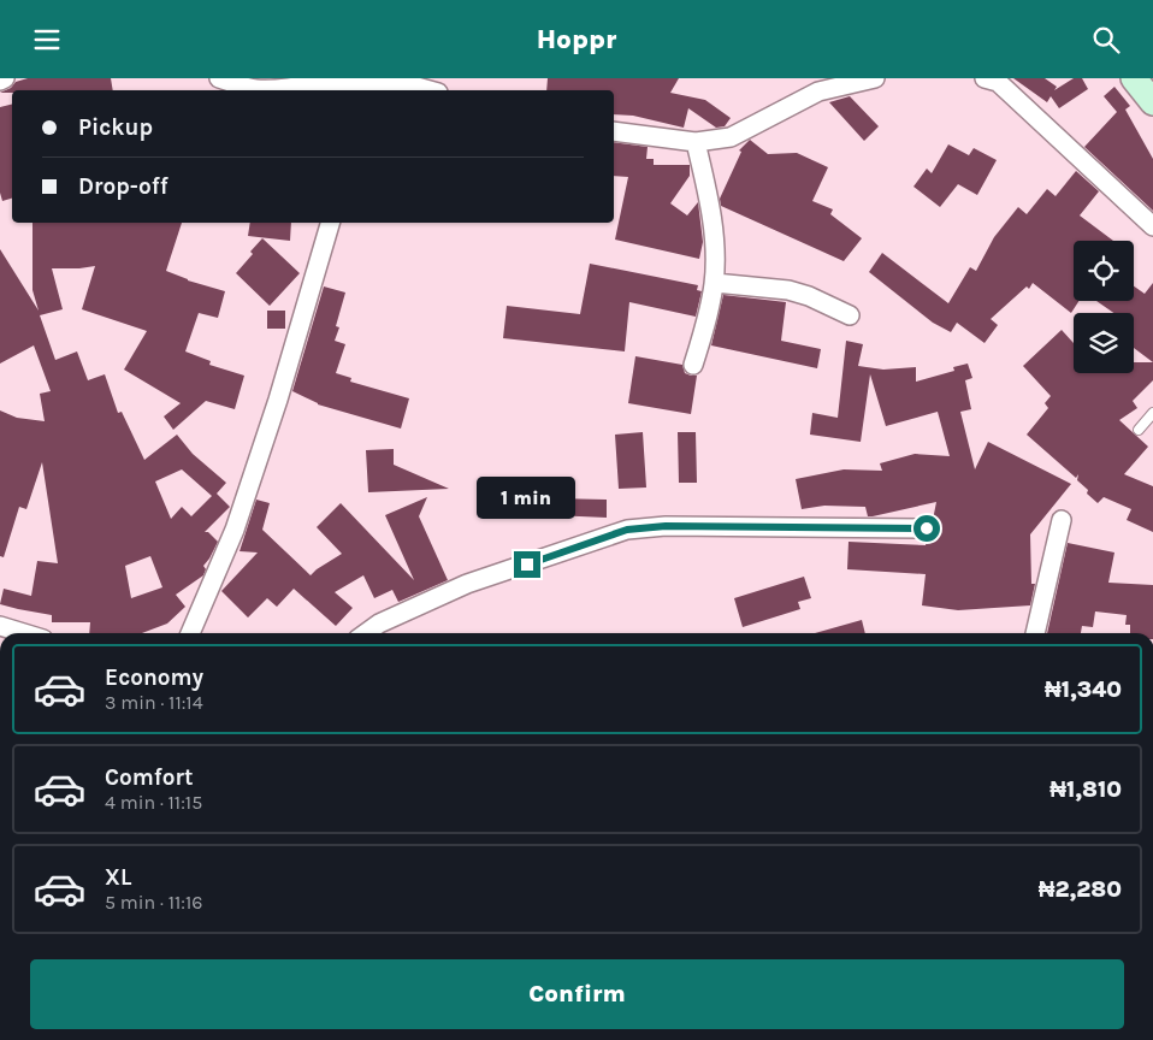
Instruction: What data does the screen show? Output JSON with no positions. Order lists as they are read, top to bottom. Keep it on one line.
{"page":{"header":"Hoppr","banner":["Pickup","Drop-off"],"bubble":"1 min","list":[{"name":"Economy","note":"3 min · 11:14","value":"₦1,340"},{"name":"Comfort","note":"4 min · 11:15","value":"₦1,810"},{"name":"XL","note":"5 min · 11:16","value":"₦2,280"}],"buttons":"Confirm"}}
